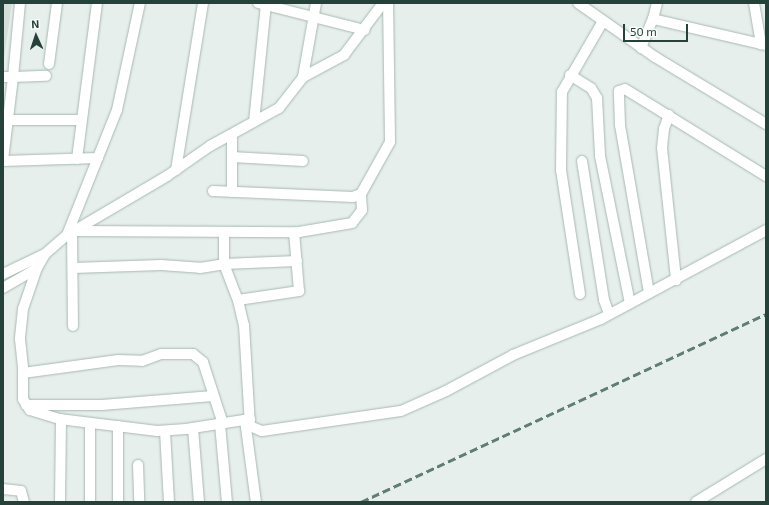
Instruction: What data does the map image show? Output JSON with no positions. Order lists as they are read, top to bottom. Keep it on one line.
{"scale_bar":"50 m","north":"top"}
